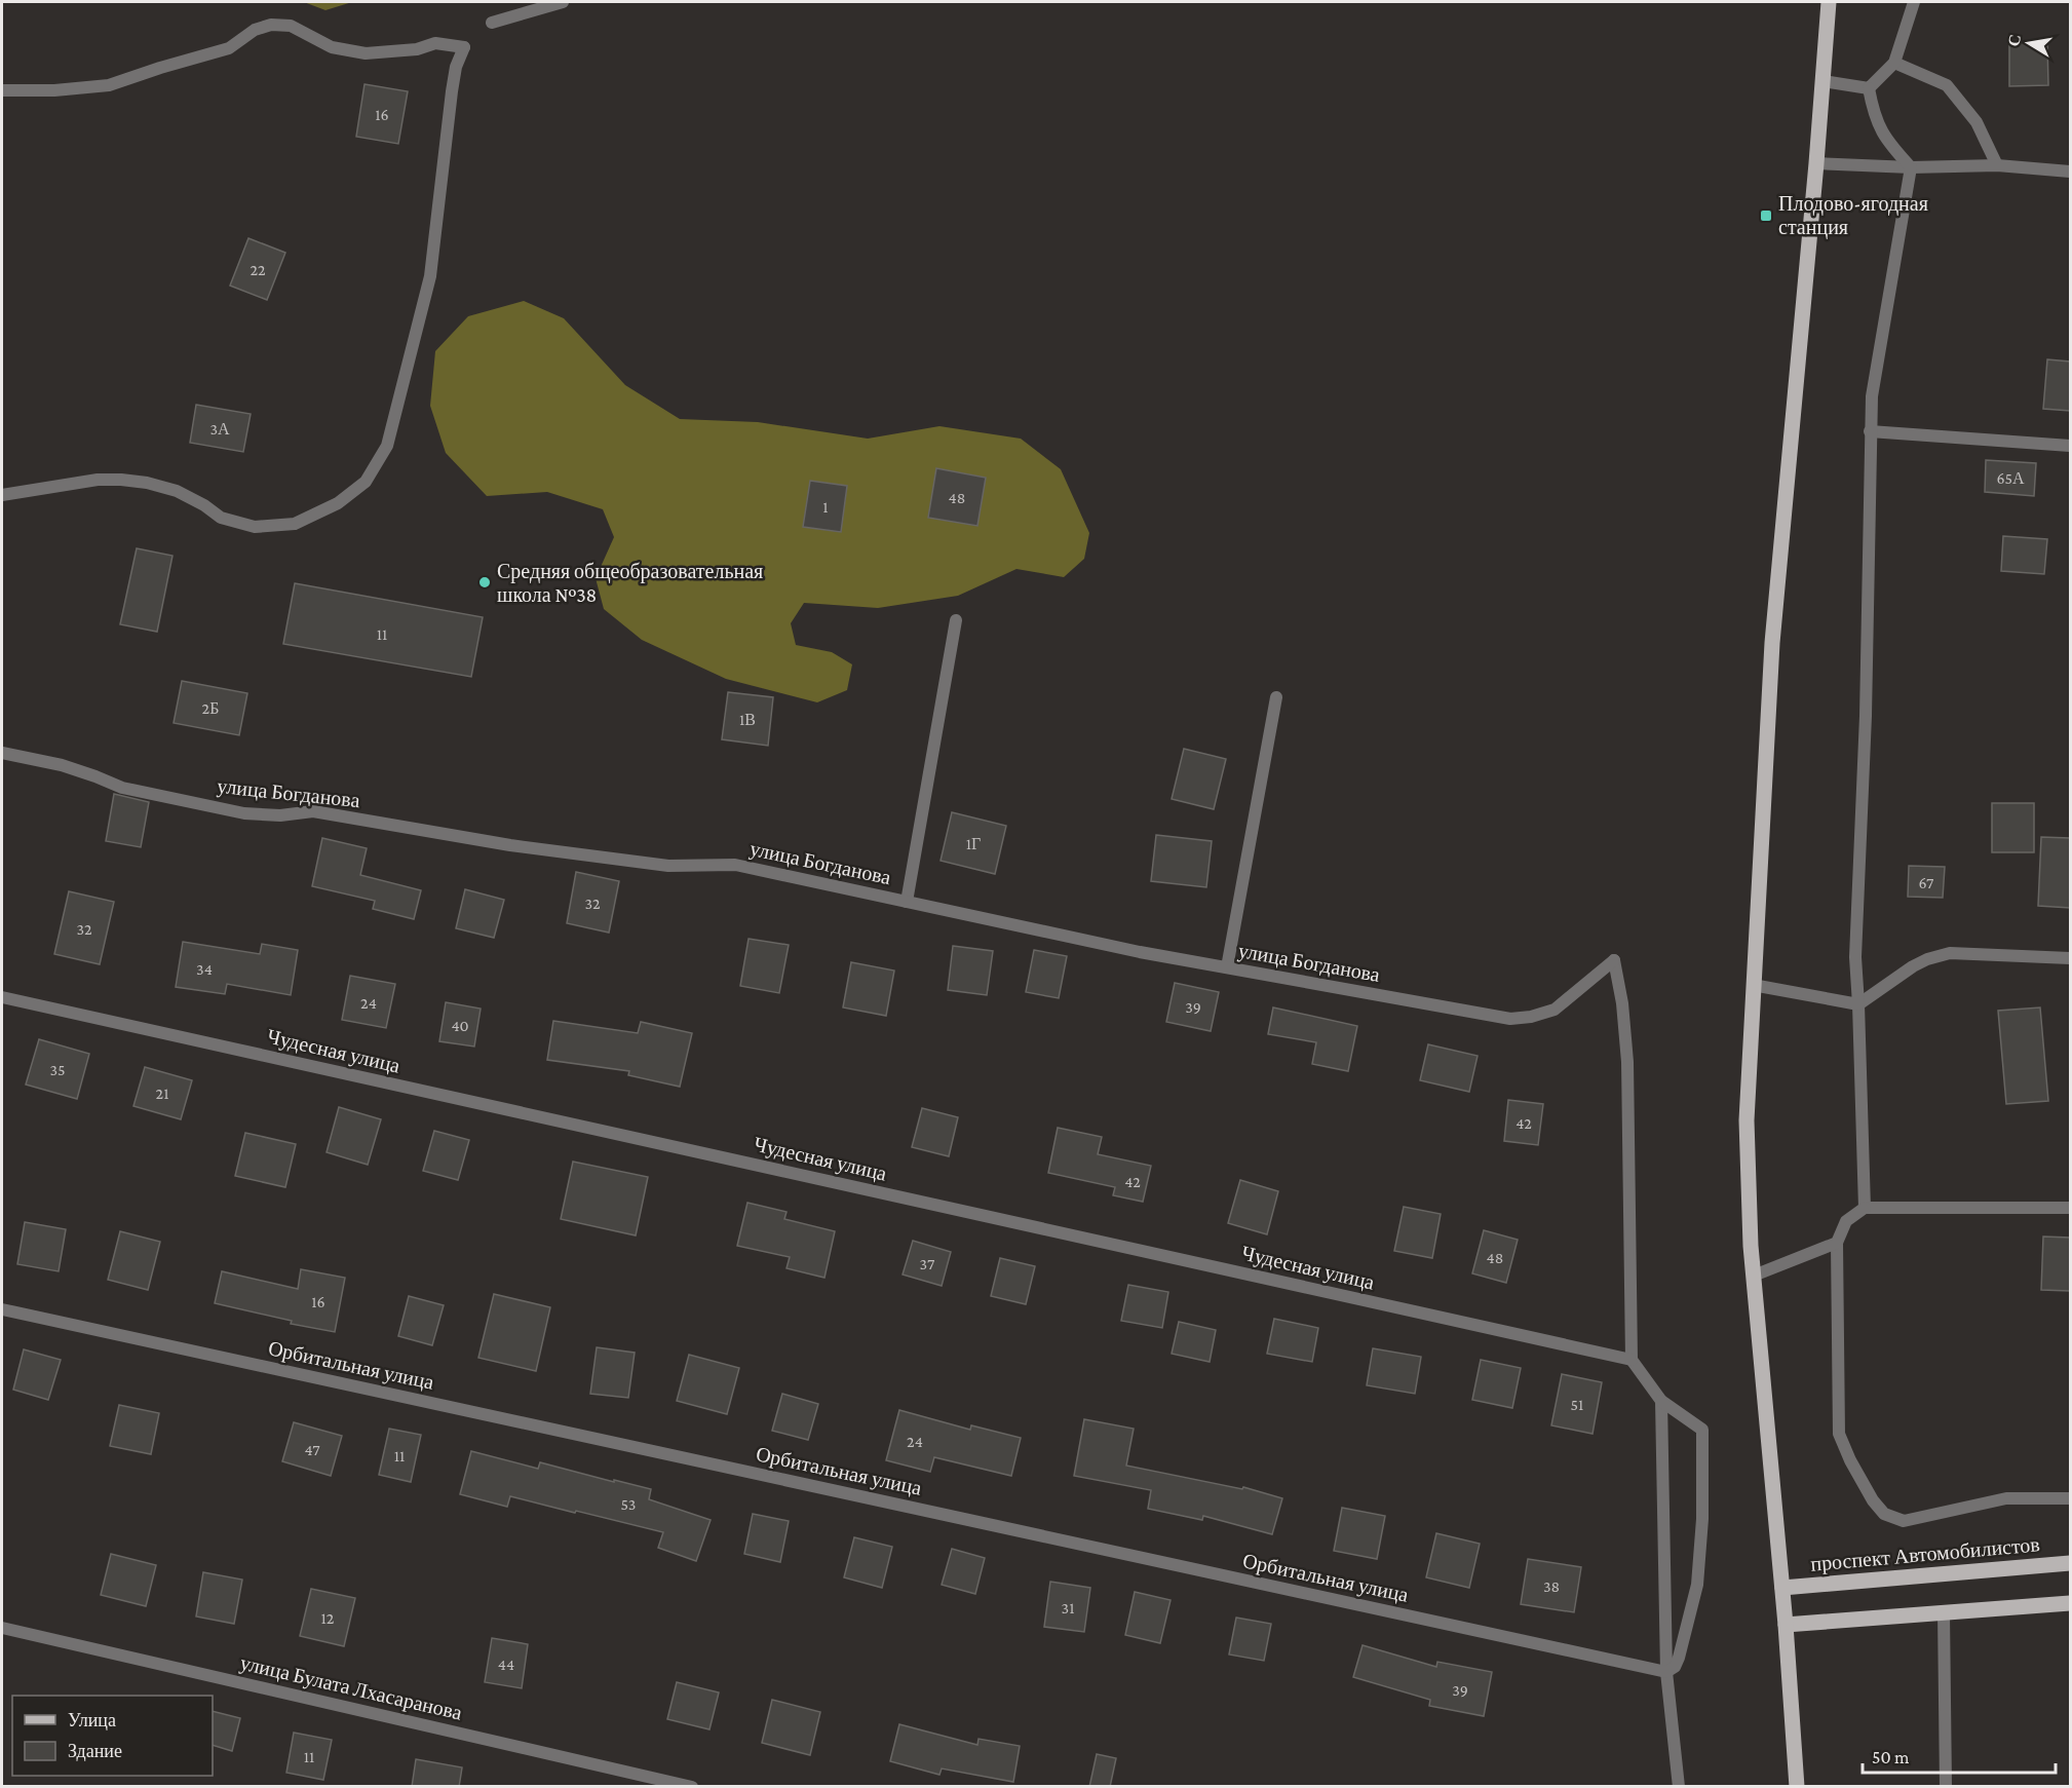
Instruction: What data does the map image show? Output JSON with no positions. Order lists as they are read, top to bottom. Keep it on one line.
{"streets":{"main road":["проспект Автомобилистов"],"street":["улица Богданова","Чудесная улица","Орбитальная улица","улица Булата Лхасаранова"]},"crossings":[["улица Богданова","Чудесная улица"]],"places":{"transit":["Плодово-ягодная станция"],"other":["Средняя общеобразовательная школа №38"]},"house_numbers":["16","22","3А","65А","48","1","11","2Б","1В","1Г","67","32","32","34","24","39","40","35","21","42","42","48","37","16","51","24","47","11","53","38","31","12","44","39","11"],"legend":["Улица","Здание"],"scale_bar":"50 m","north":"left"}
